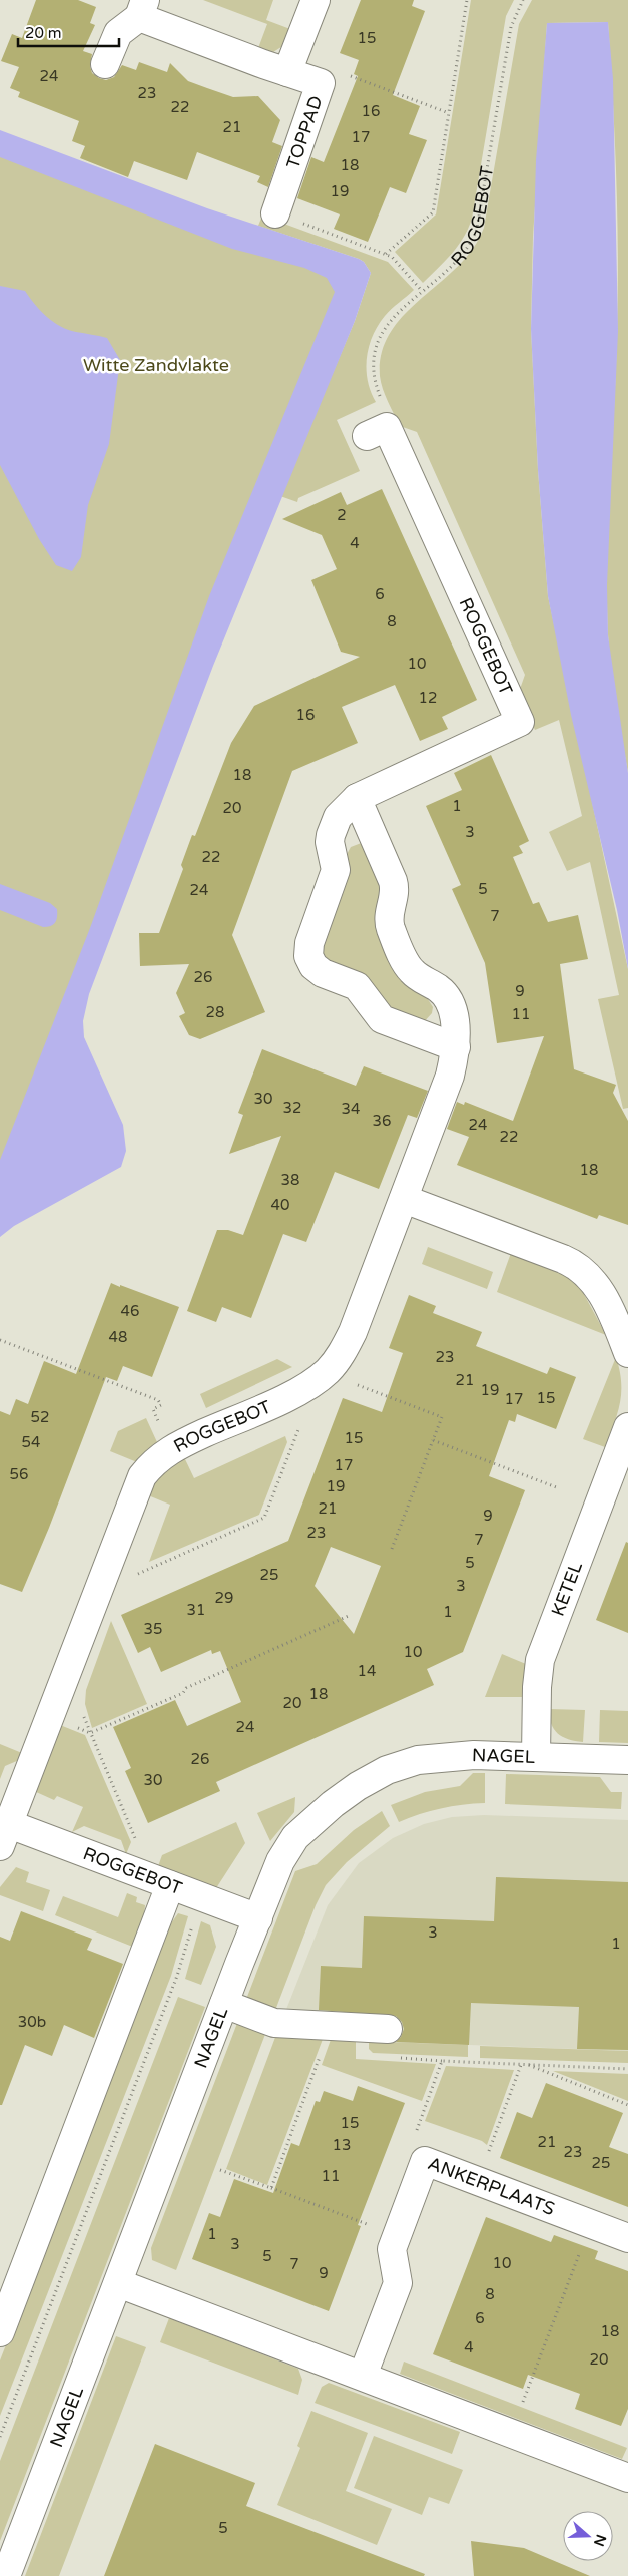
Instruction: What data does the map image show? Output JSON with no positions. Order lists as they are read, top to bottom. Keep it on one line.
{"streets":{"street":["TOPPAD","ROGGEBOT","KETEL","NAGEL","ANKERPLAATS"]},"crossings":[["ROGGEBOT","NAGEL"],["KETEL","NAGEL"]],"parks":["Witte Zandvlakte"],"house_numbers":["15","24","23","22","16","21","17","18","19","2","4","6","8","10","12","16","18","1","20","3","22","5","24","7","26","9","28","11","30","32","34","36","24","22","18","38","40","46","48","23","21","19","15","17","52","15","54","17","56","19","21","9","23","7","5","25","3","29","31","1","35","10","14","18","20","24","26","30","3","1","30b","15","21","13","23","25","11","1","3","5","10","7","9","8","6","18","4","20","5"],"scale_bar":"20 m","north":"right"}
